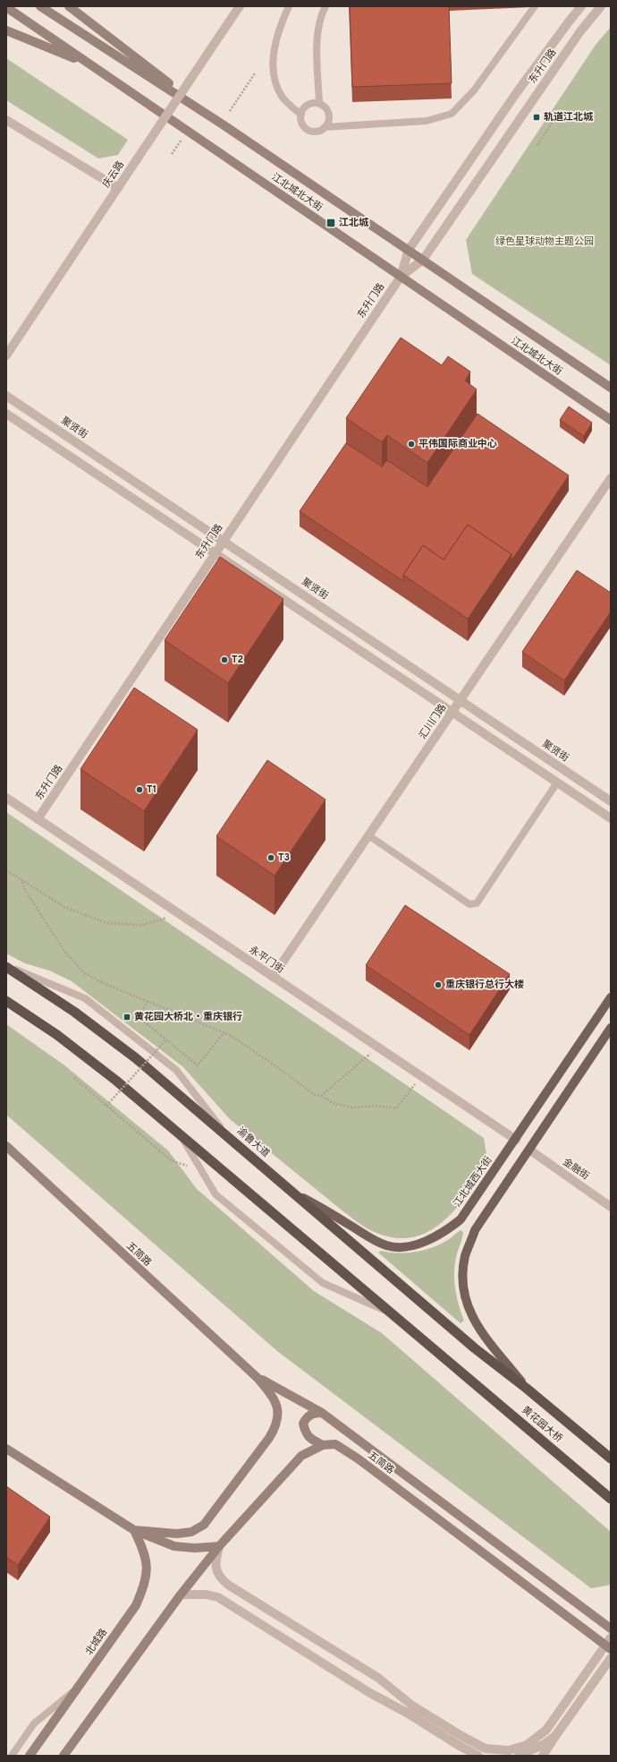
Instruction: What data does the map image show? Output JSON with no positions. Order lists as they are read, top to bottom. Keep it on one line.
{"streets":{"highway":["渝鲁大道","黄花园大桥"],"main road":["江北城北大街","江北城西大街","五简路","北城路"],"street":["东升门路","庆云路","聚贤街","汇川门路","永平门街","金融街"]},"crossings":[["东升门路","江北城北大街"],["东升门路","聚贤街"],["东升门路","永平门街"],["聚贤街","汇川门路"],["汇川门路","永平门街"],["永平门街","江北城西大街"],["渝鲁大道","江北城西大街"],["渝鲁大道","黄花园大桥"],["五简路","北城路"]],"parks":["绿色星球动物主题公园"],"places":{"transit":["轨道江北城","江北城","黄花园大桥北‧重庆银行"],"other":["平伟国际商业中心","T2","T1","T3","重庆银行总行大楼"]}}
